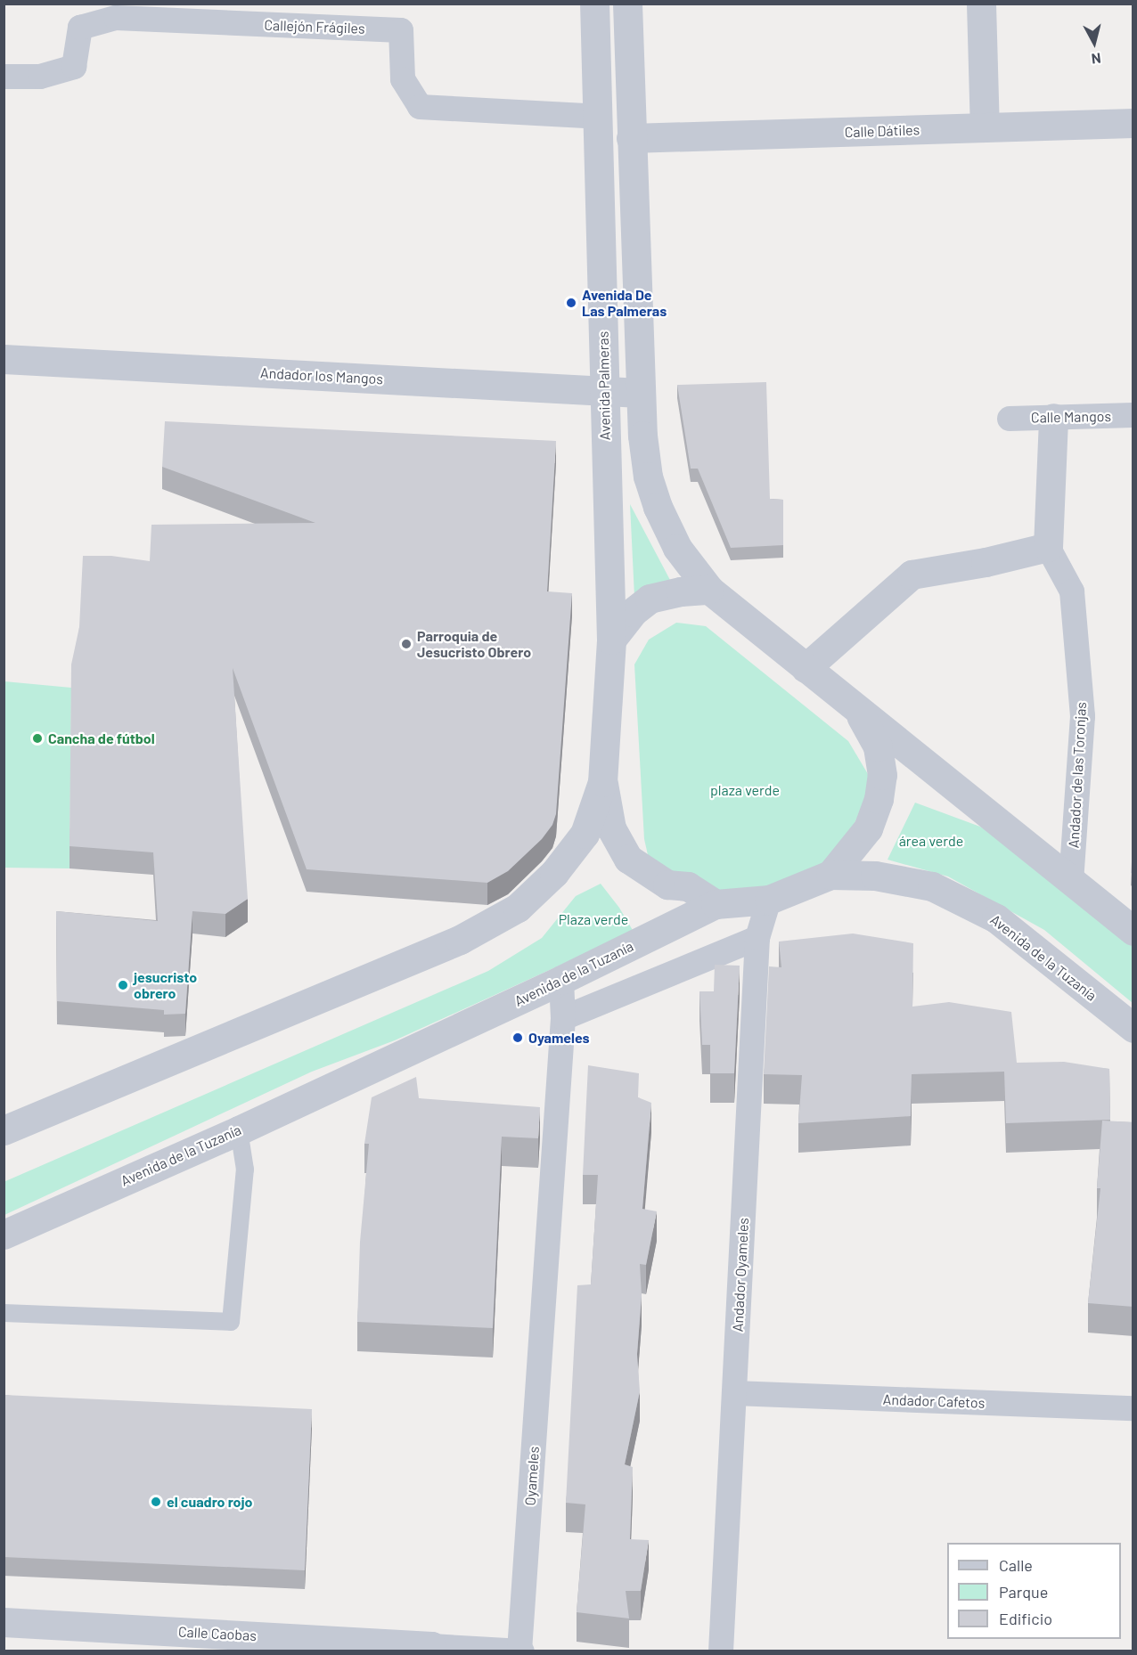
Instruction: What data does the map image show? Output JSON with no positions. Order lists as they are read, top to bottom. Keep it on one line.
{"streets":{"street":["Callejón Frágiles","Calle Dátiles","Andador los Mangos","Avenida Palmeras","Calle Mangos","Andador de las Toronjas","Avenida de la Tuzanía","Andador Oyameles","Andador Cafetos","Oyameles","Calle Caobas"]},"crossings":[["Callejón Frágiles","Avenida Palmeras"],["Andador los Mangos","Avenida Palmeras"],["Avenida de la Tuzanía","Andador Oyameles"],["Avenida de la Tuzanía","Oyameles"],["Andador Oyameles","Andador Cafetos"]],"parks":["plaza verde","área verde","Plaza verde"],"places":["Avenida De Las Palmeras","Parroquia de Jesucristo Obrero","Cancha de fútbol","jesucristo obrero","Oyameles","el cuadro rojo"],"legend":["Calle","Parque","Edificio"],"north":"bottom"}
